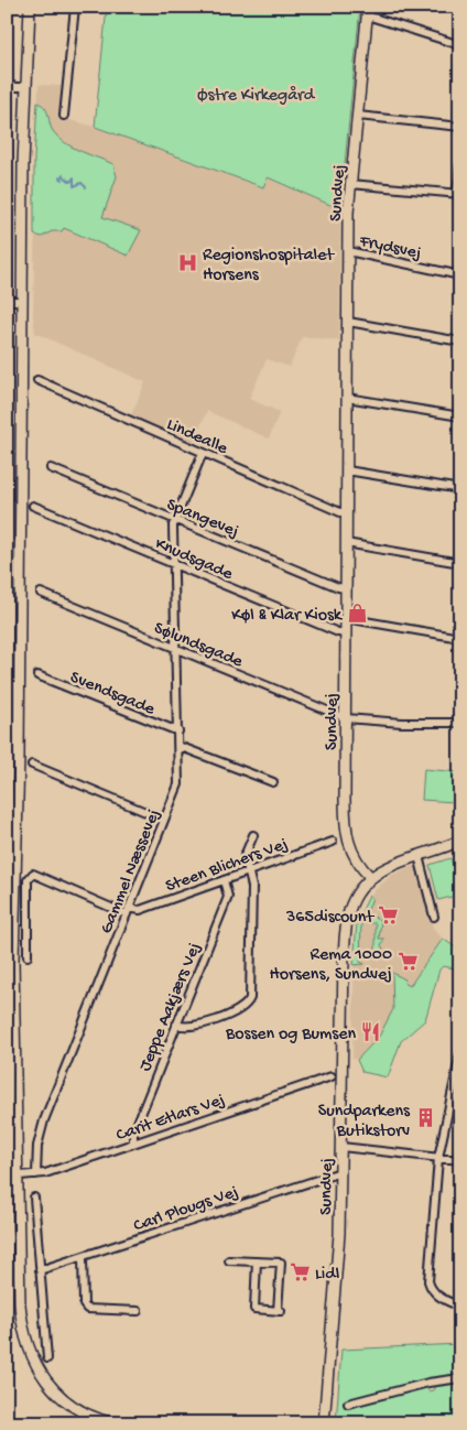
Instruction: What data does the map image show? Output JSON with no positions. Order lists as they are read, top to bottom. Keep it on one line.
{"streets":{"street":["Sundvej","Frydsvej","Lindealle","Spangevej","Knudsgade","Sølundsgade","Svendsgade","Steen Blichers Vej","Gammel Næssevej","Jeppe Aakjærs Vej","Carit Etlars Vej","Carl Plougs Vej"]},"crossings":[["Sundvej","Frydsvej"],["Sundvej","Lindealle"],["Sundvej","Spangevej"],["Sundvej","Knudsgade"],["Sundvej","Sølundsgade"],["Sundvej","Carl Plougs Vej"],["Spangevej","Gammel Næssevej"],["Knudsgade","Gammel Næssevej"],["Sølundsgade","Gammel Næssevej"],["Svendsgade","Gammel Næssevej"],["Steen Blichers Vej","Gammel Næssevej"],["Steen Blichers Vej","Jeppe Aakjærs Vej"],["Gammel Næssevej","Carit Etlars Vej"],["Jeppe Aakjærs Vej","Carit Etlars Vej"]],"parks":["Østre Kirkegård"],"places":{"hospital":["Regionshospitalet Horsens"],"shop":["Køl & Klar Kiosk"],"supermarket":["365discount","Rema 1000 Horsens, Sundvej","Lidl"],"restaurant":["Bossen og Bumsen"],"building":["Sundparkens Butikstorv"]}}
